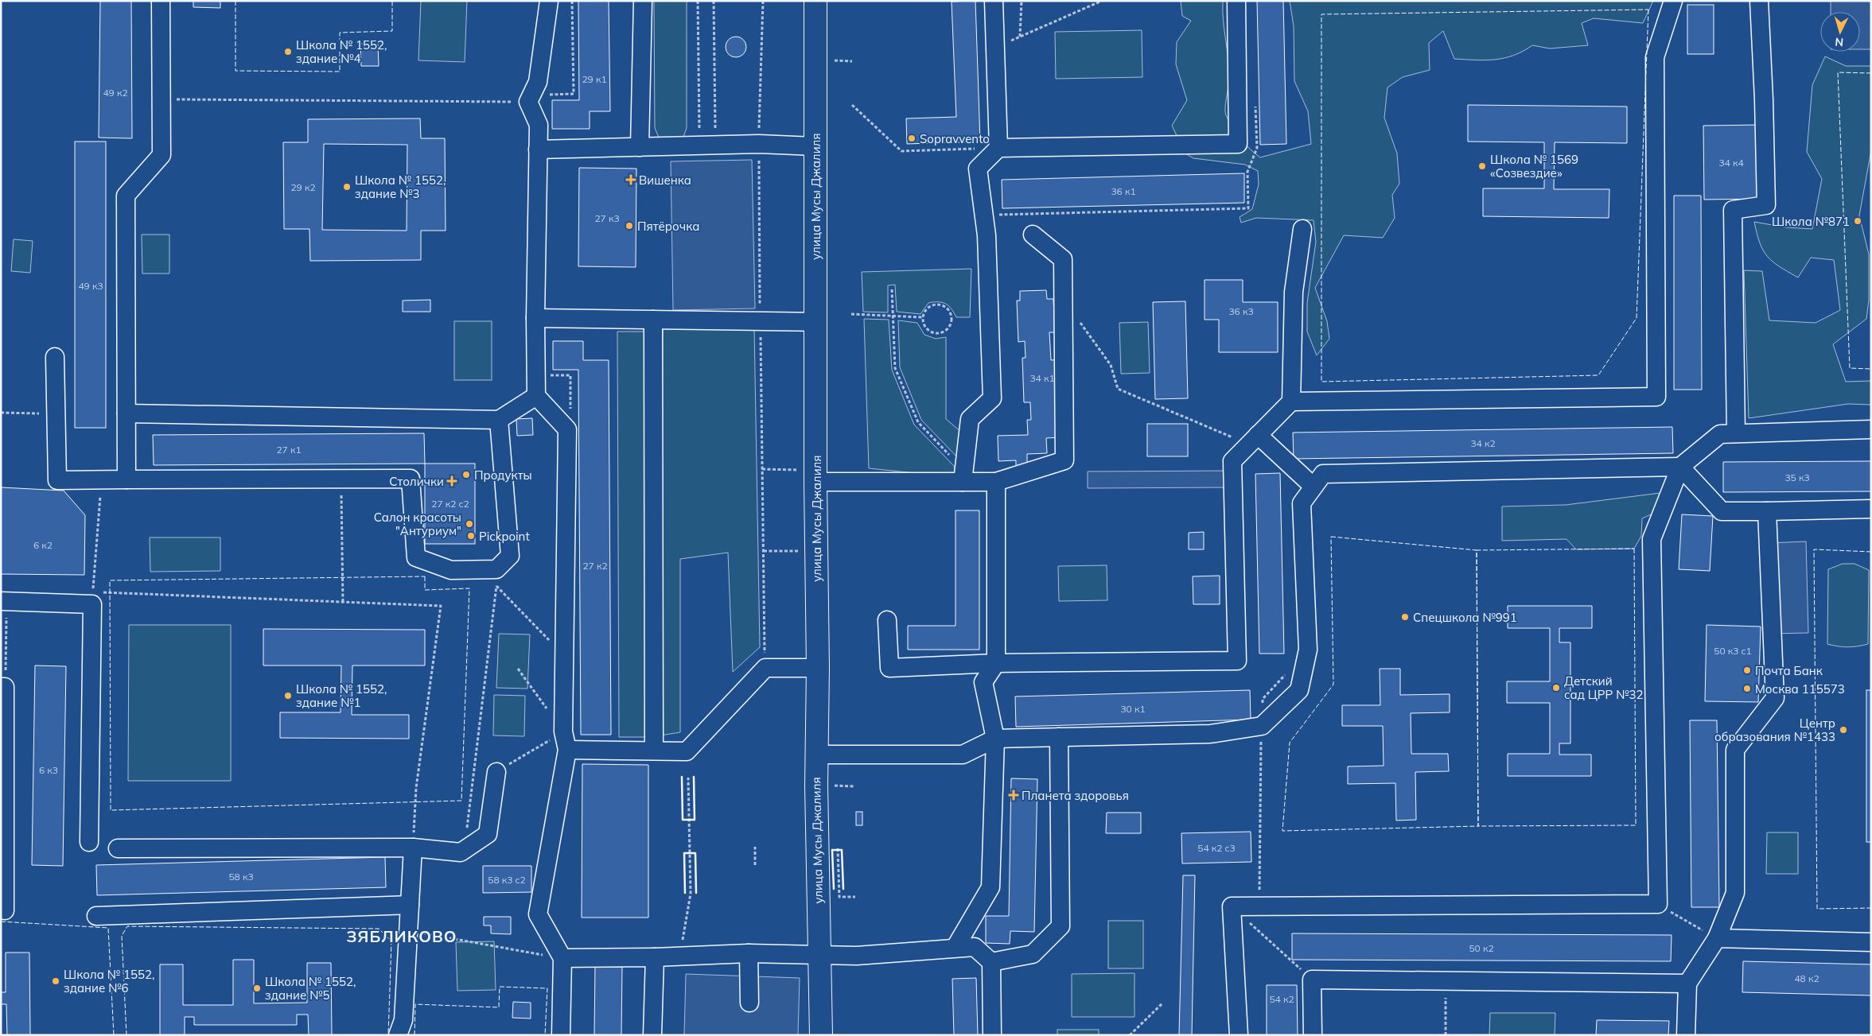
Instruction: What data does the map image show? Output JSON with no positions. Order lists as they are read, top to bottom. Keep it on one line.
{"streets":{"main road":["улица Мусы Джалиля"]},"districts":["ЗЯБЛИКОВО"],"places":{"other":["Школа № 1552, здание №4","Sopravvento","Школа № 1569 «Созвездие»","Школа № 1552, здание №3","Школа №871","Пятёрочка","Продукты","Салон красоты \"Антуриум\"","Pickpoint","Спецшкола №991","Почта Банк","Детский сад ЦРР №32","Москва 115573","Школа № 1552, здание №1","Центр образования №1433","Школа № 1552, здание №6","Школа № 1552, здание №5"],"health":["Вишенка","Столички","Планета здоровья"]},"house_numbers":["29 к1","49 к2","34 к4","29 к2","36 к1","27 к3","49 к3","36 к3","34 к1","34 к2","27 к1","35 к3","27 к2 с2","6 к2","27 к2","50 к3 с1","30 к1","6 к3","54 к2 с3","58 к3","58 к3 с2","50 к2","48 к2","54 к2"],"north":"bottom"}
